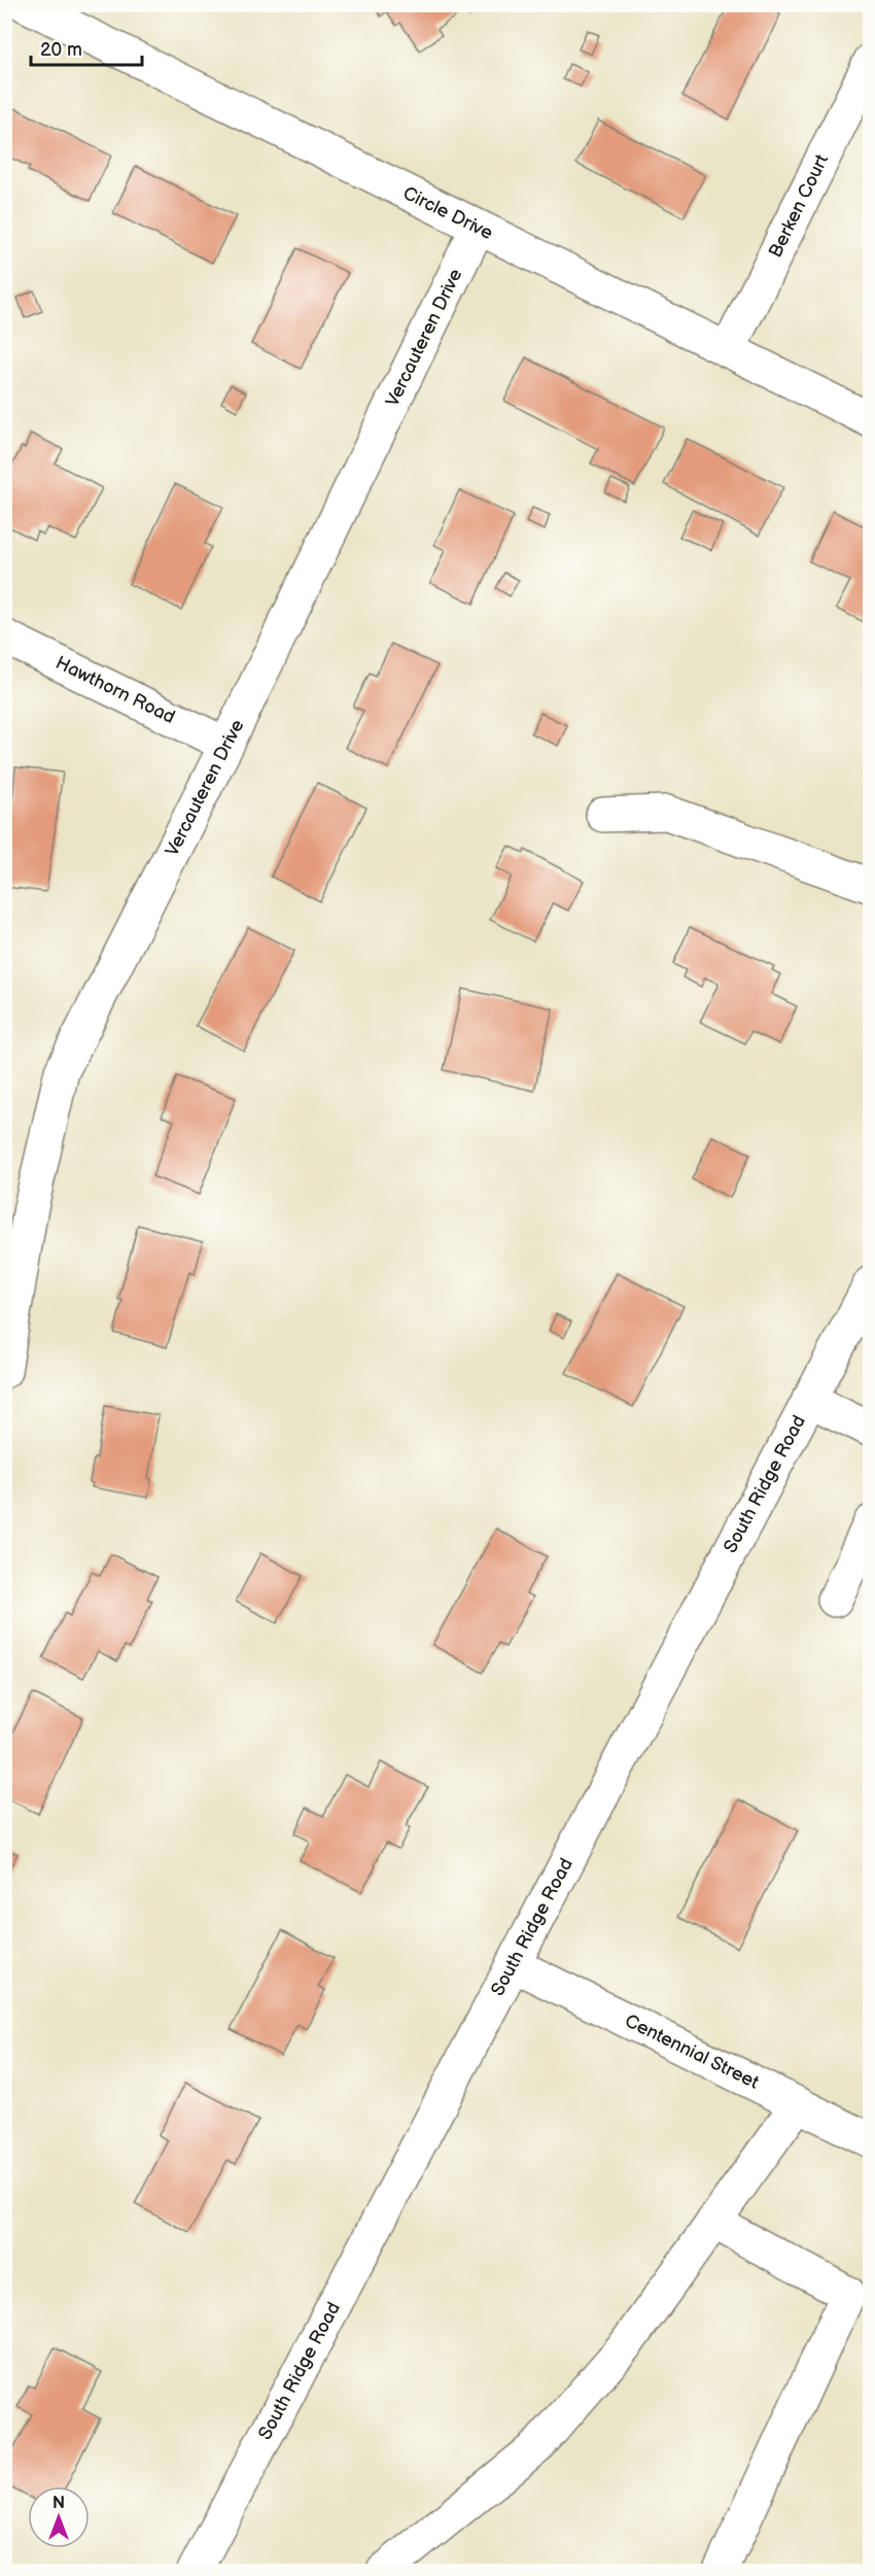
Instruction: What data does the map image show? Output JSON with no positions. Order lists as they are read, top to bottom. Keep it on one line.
{"streets":{"street":["Berken Court","Circle Drive","Vercauteren Drive","Hawthorn Road","South Ridge Road","Centennial Street"]},"crossings":[["Berken Court","Circle Drive"],["Circle Drive","Vercauteren Drive"],["Vercauteren Drive","Hawthorn Road"],["South Ridge Road","Centennial Street"]],"scale_bar":"20 m","north":"top"}
